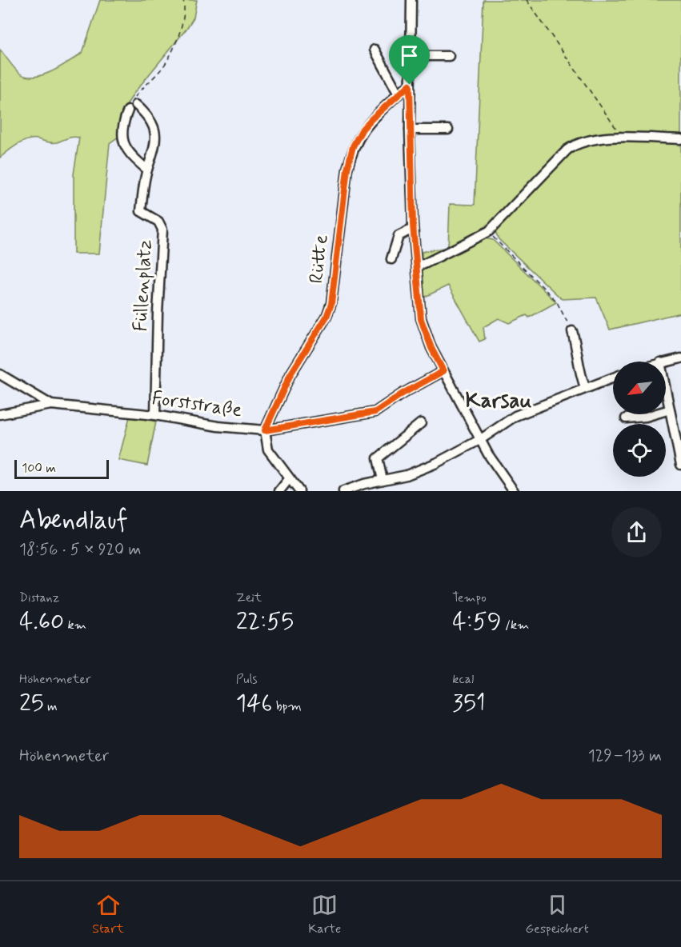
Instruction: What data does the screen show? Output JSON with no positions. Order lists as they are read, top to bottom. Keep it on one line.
{"streets":{"street":["Rütte","Füllenplatz","Forststraße"]},"crossings":[["Rütte","Forststraße"],["Füllenplatz","Forststraße"]],"districts":["Karsau"],"scale_bar":"100 m","north":"bottom left","page":{"scale":"100 m","heading":["Abendlauf","18:56 · 5 × 920 m"],"stats":[["Distanz","4.60 km"],["Zeit","22:55"],["Tempo","4:59 /km"],["Höhenmeter","25 m"],["Puls","146 bpm"],["kcal","351"]],"chart":["Höhenmeter","129–133 m"],"tabs":["Start","Karte","Gespeichert"]}}
